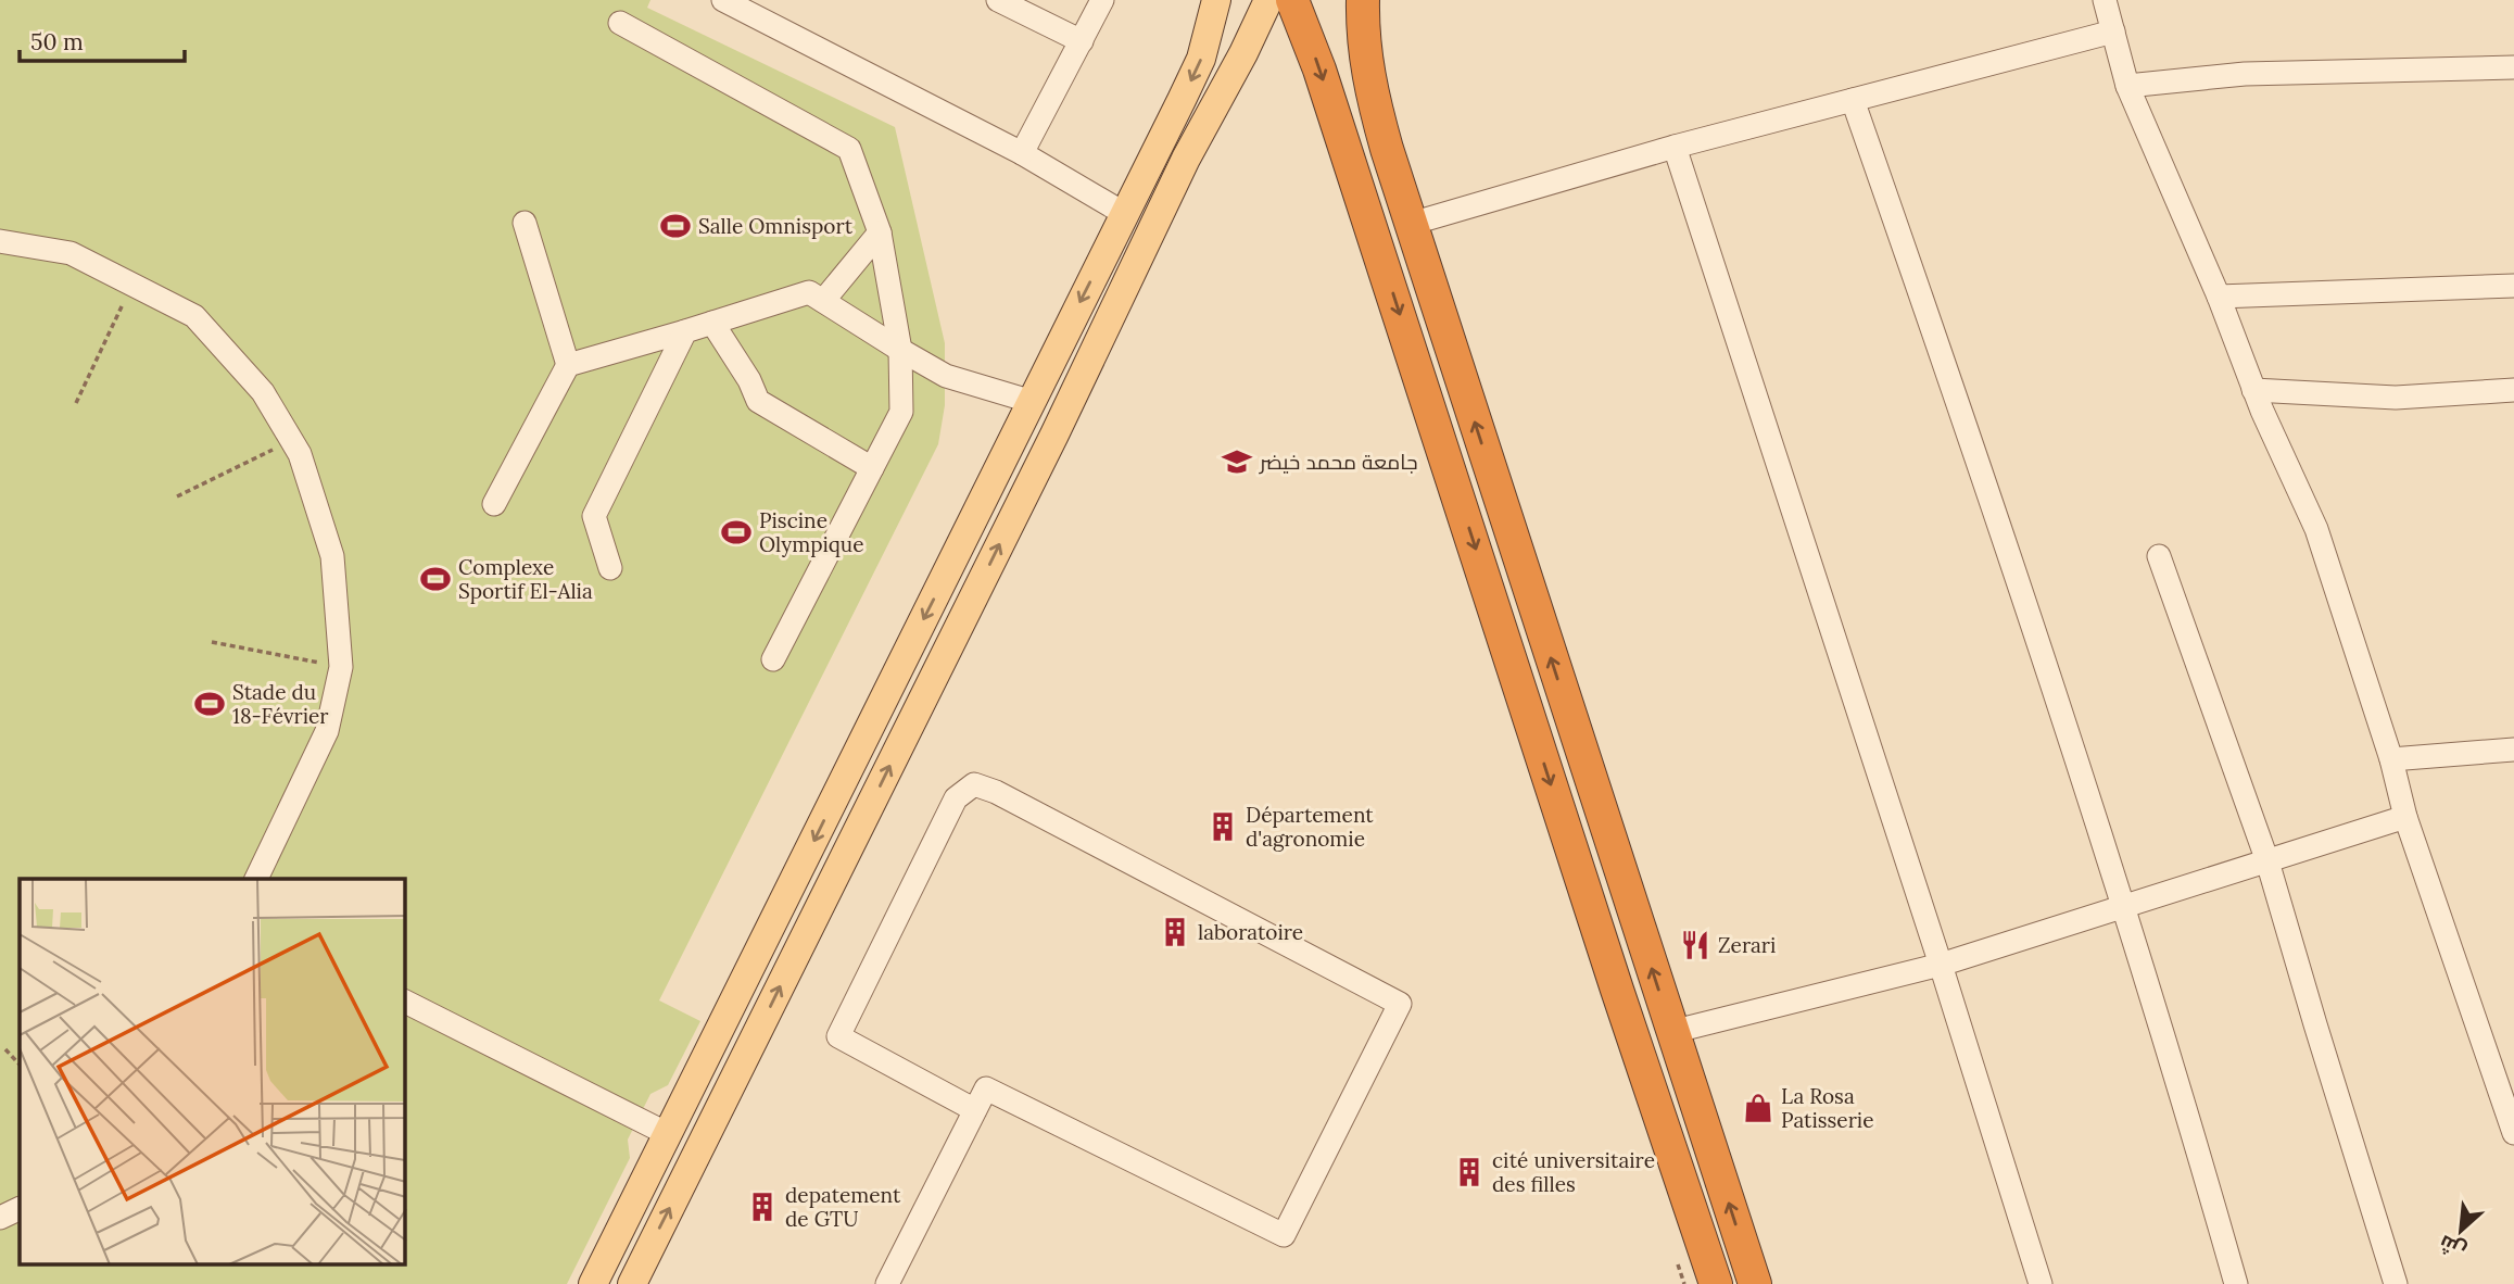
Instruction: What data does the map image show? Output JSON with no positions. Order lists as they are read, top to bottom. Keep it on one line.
{"places":{"sports":["Salle Omnisport","Piscine Olympique","Complexe Sportif El-Alia","Stade du 18-Février"],"school or university":["جامعة محمد خيضر"],"building":["Département d'agronomie","laboratoire","cité universitaire des filles","depatement de GTU"],"restaurant":["Zerari"],"shop":["La Rosa Patisserie"]},"scale_bar":"50 m","north":"bottom left"}
